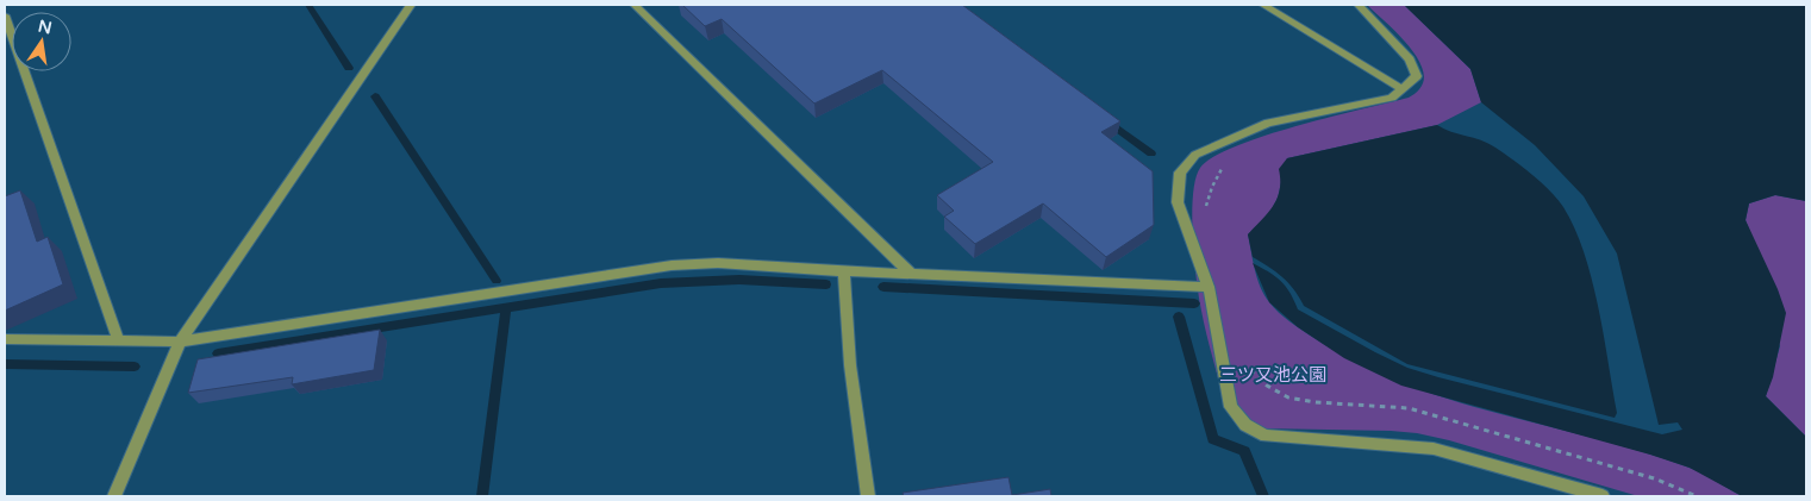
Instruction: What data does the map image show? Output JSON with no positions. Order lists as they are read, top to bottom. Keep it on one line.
{"parks":["三ツ又池公園"],"north":"top"}
